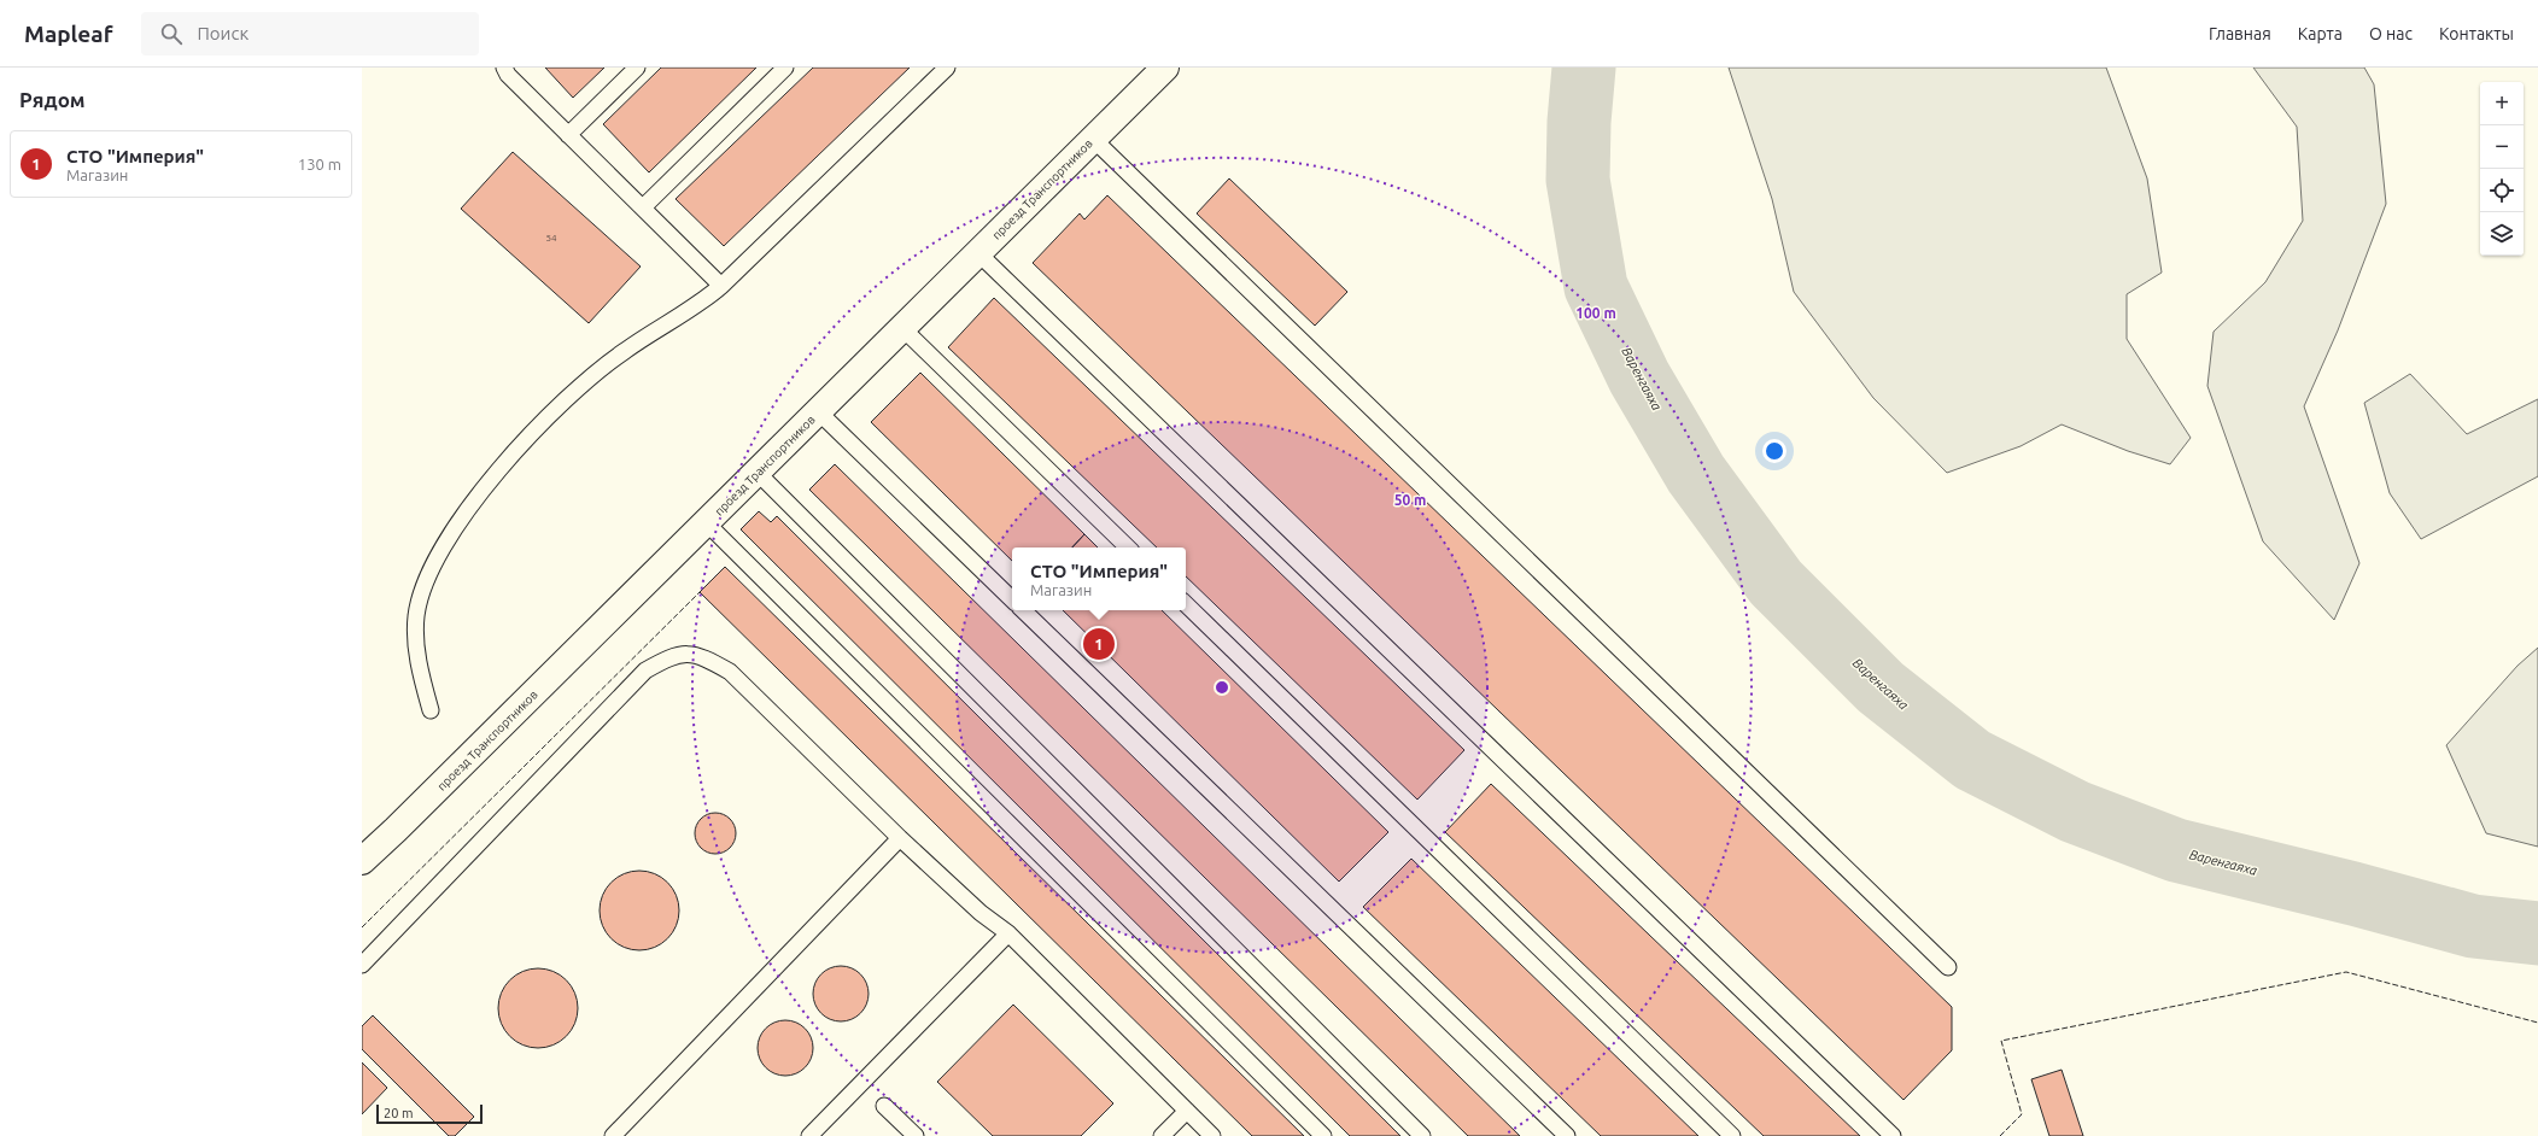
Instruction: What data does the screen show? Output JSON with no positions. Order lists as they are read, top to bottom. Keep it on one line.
{"streets":{"street":["проезд Транспортников"]},"water":["Варенгаяха"],"house_numbers":["54"],"scale_bar":"20 m","page":{"header":"Mapleaf","search":"Поиск","nav":["Главная","Карта","О нас","Контакты"],"heading":"Рядом","map_buttons":["+","−"],"list":[{"mark":"1","name":"СТО \"Империя\"","note":"Магазин","value":"130 m"}],"popup":["СТО \"Империя\"","Магазин"],"pins":"1","scale":"20 m"},"rings":["100 m","50 m"]}
